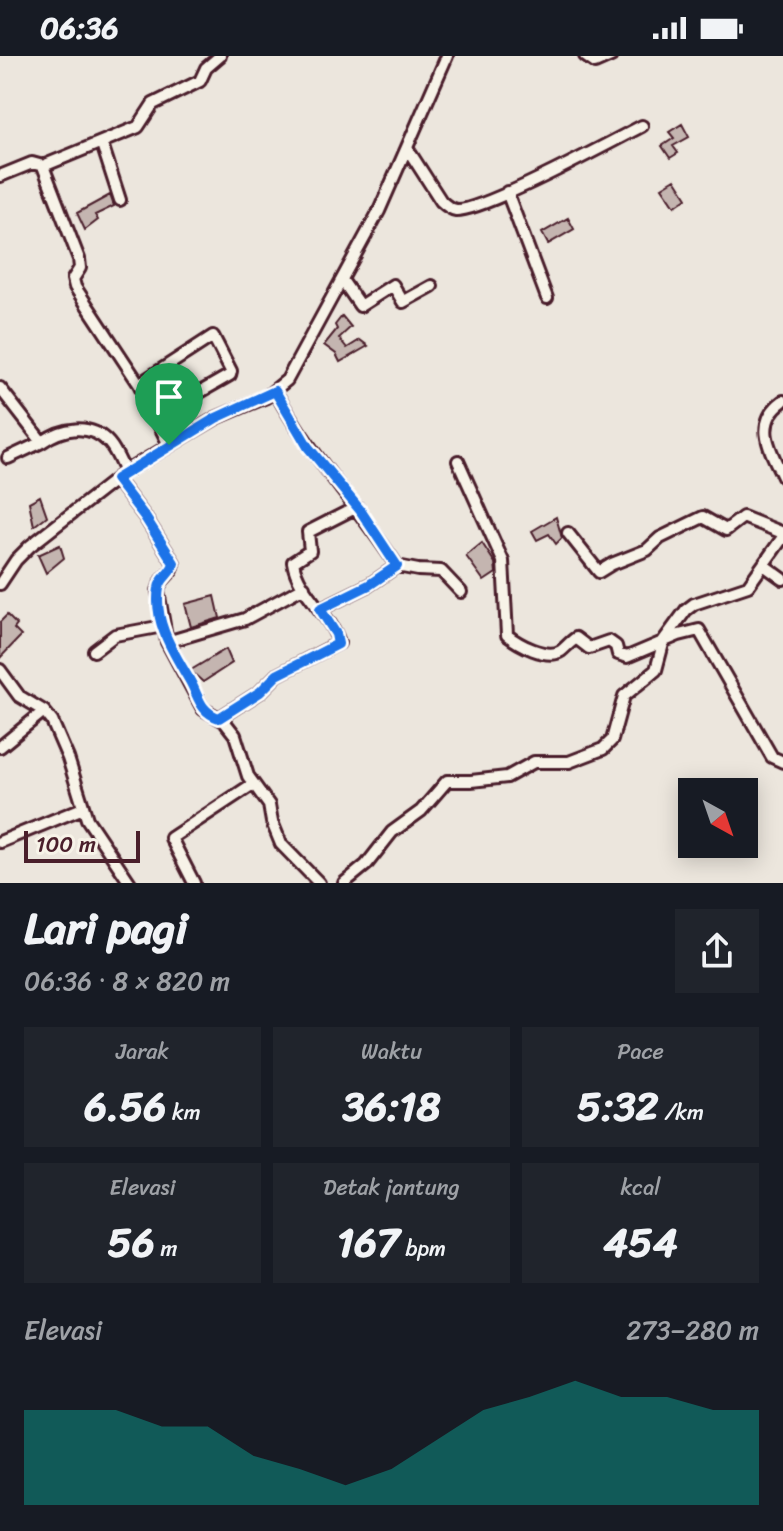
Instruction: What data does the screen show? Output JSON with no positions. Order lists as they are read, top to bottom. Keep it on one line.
{"scale_bar":"100 m","north":"bottom right","page":{"status":"06:36","scale":"100 m","heading":["Lari pagi","06:36 · 8 × 820 m"],"stats":[["Jarak","6.56 km"],["Waktu","36:18"],["Pace","5:32 /km"],["Elevasi","56 m"],["Detak jantung","167 bpm"],["kcal","454"]],"chart":["Elevasi","273–280 m"]}}
